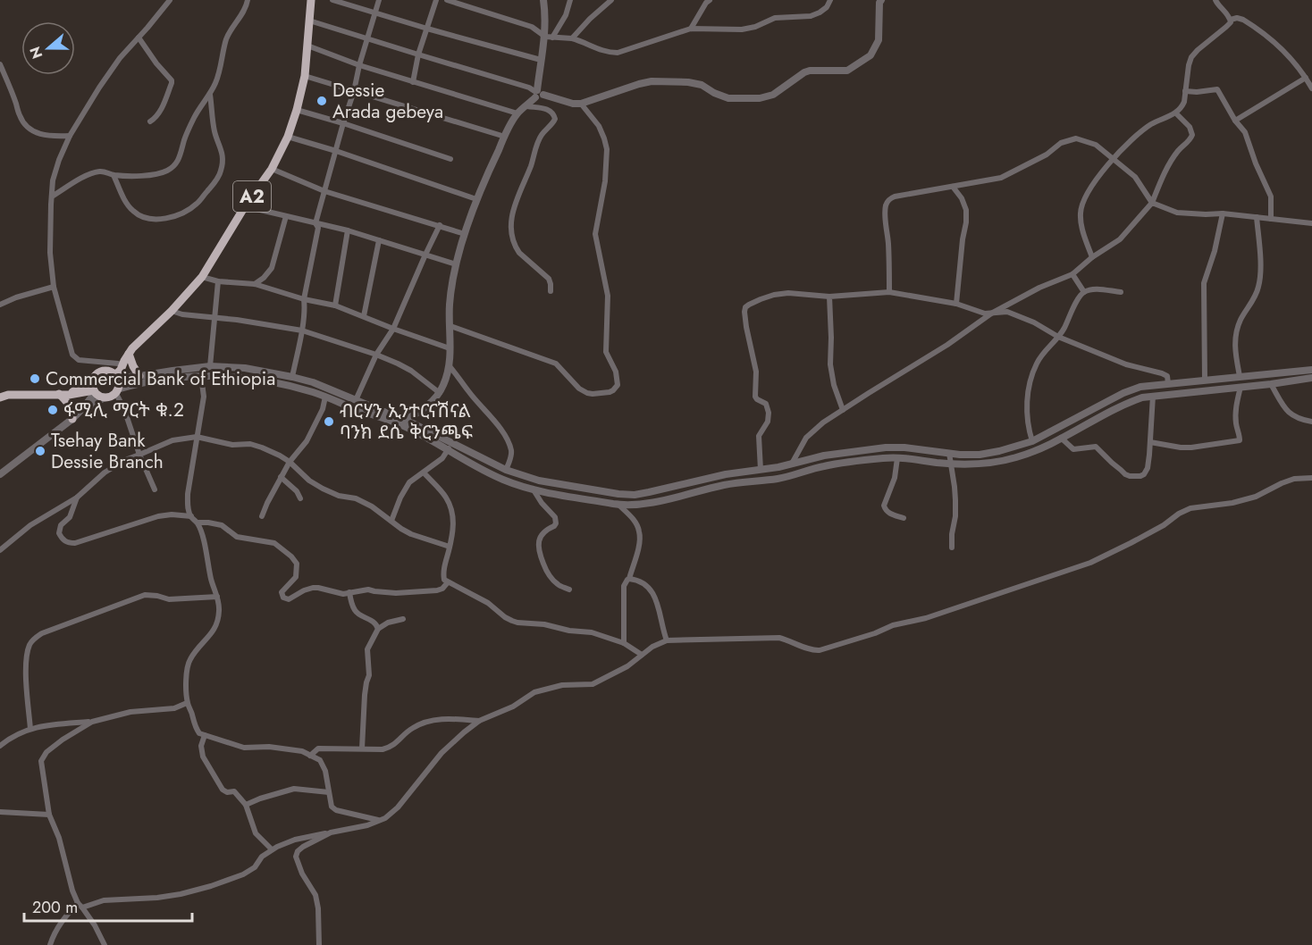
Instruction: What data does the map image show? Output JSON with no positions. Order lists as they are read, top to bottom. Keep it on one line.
{"streets":{"highway":["A2"]},"places":["Dessie Arada gebeya","Commercial Bank of Ethiopia","ፋሚሊ ማርት ቁ.2","ብርሃን ኢንተርናሽናል ባንክ ደሴ ቅርንጫፍ","Tsehay Bank Dessie Branch"],"scale_bar":"200 m","north":"left"}
